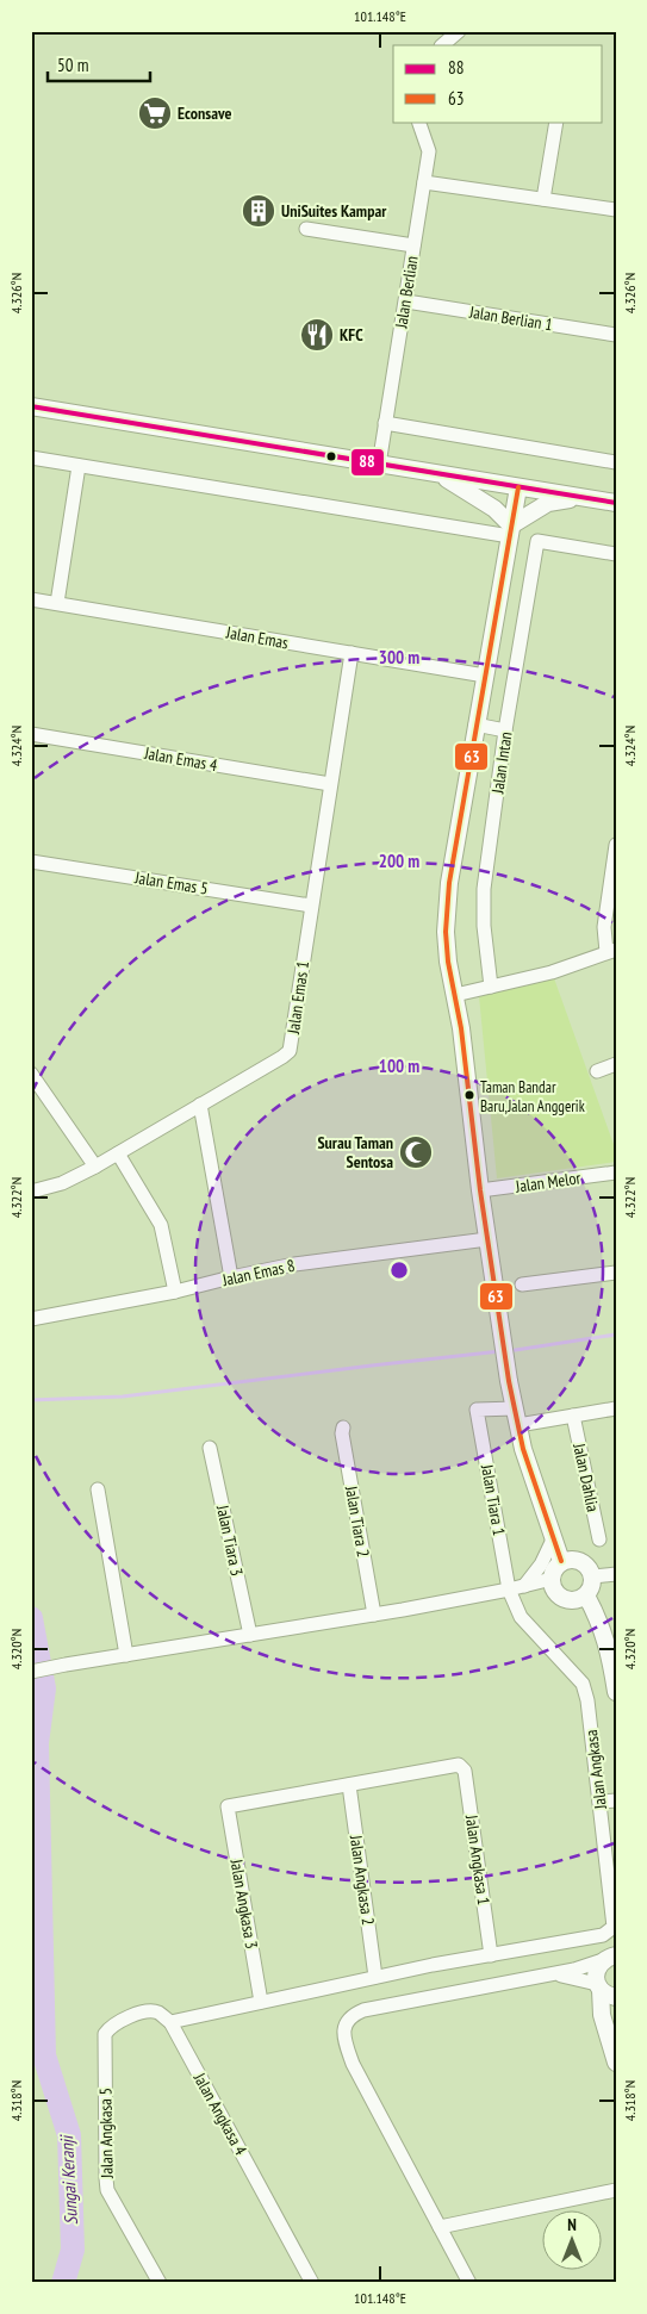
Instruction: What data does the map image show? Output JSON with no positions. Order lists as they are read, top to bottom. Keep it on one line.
{"streets":{"street":["Jalan Berlian","Jalan Berlian 1","Jalan Emas","Jalan Emas 4","Jalan Intan","Jalan Emas 5","Jalan Emas 1","Jalan Melor","Jalan Emas 8","Jalan Dahlia","Jalan Tiara 1","Jalan Tiara 2","Jalan Tiara 3","Jalan Angkasa","Jalan Angkasa 1","Jalan Angkasa 2","Jalan Angkasa 3","Jalan Angkasa 4","Jalan Angkasa 5"]},"crossings":[["Jalan Berlian","Jalan Berlian 1"],["Jalan Emas","Jalan Emas 1"],["Jalan Emas 4","Jalan Emas 1"],["Jalan Emas 5","Jalan Emas 1"],["Jalan Tiara 1","Jalan Angkasa"],["Jalan Angkasa","Jalan Angkasa 1"],["Jalan Angkasa 1","Jalan Angkasa 2"],["Jalan Angkasa 1","Jalan Angkasa 3"],["Jalan Angkasa 2","Jalan Angkasa 3"],["Jalan Angkasa 4","Jalan Angkasa 5"]],"water":["Sungai Keranji"],"places":{"supermarket":["Econsave"],"building":["UniSuites Kampar"],"restaurant":["KFC"],"other":["Taman Bandar Baru,Jalan Anggerik"],"mosque":["Surau Taman Sentosa"]},"lines":["transit line 88","transit line 63"],"legend":["88","63"],"scale_bar":"50 m","north":"top","coordinates":["101.148°E","4.326°N","4.324°N","4.322°N","4.320°N","4.318°N"],"rings":["300 m","200 m","100 m"]}
